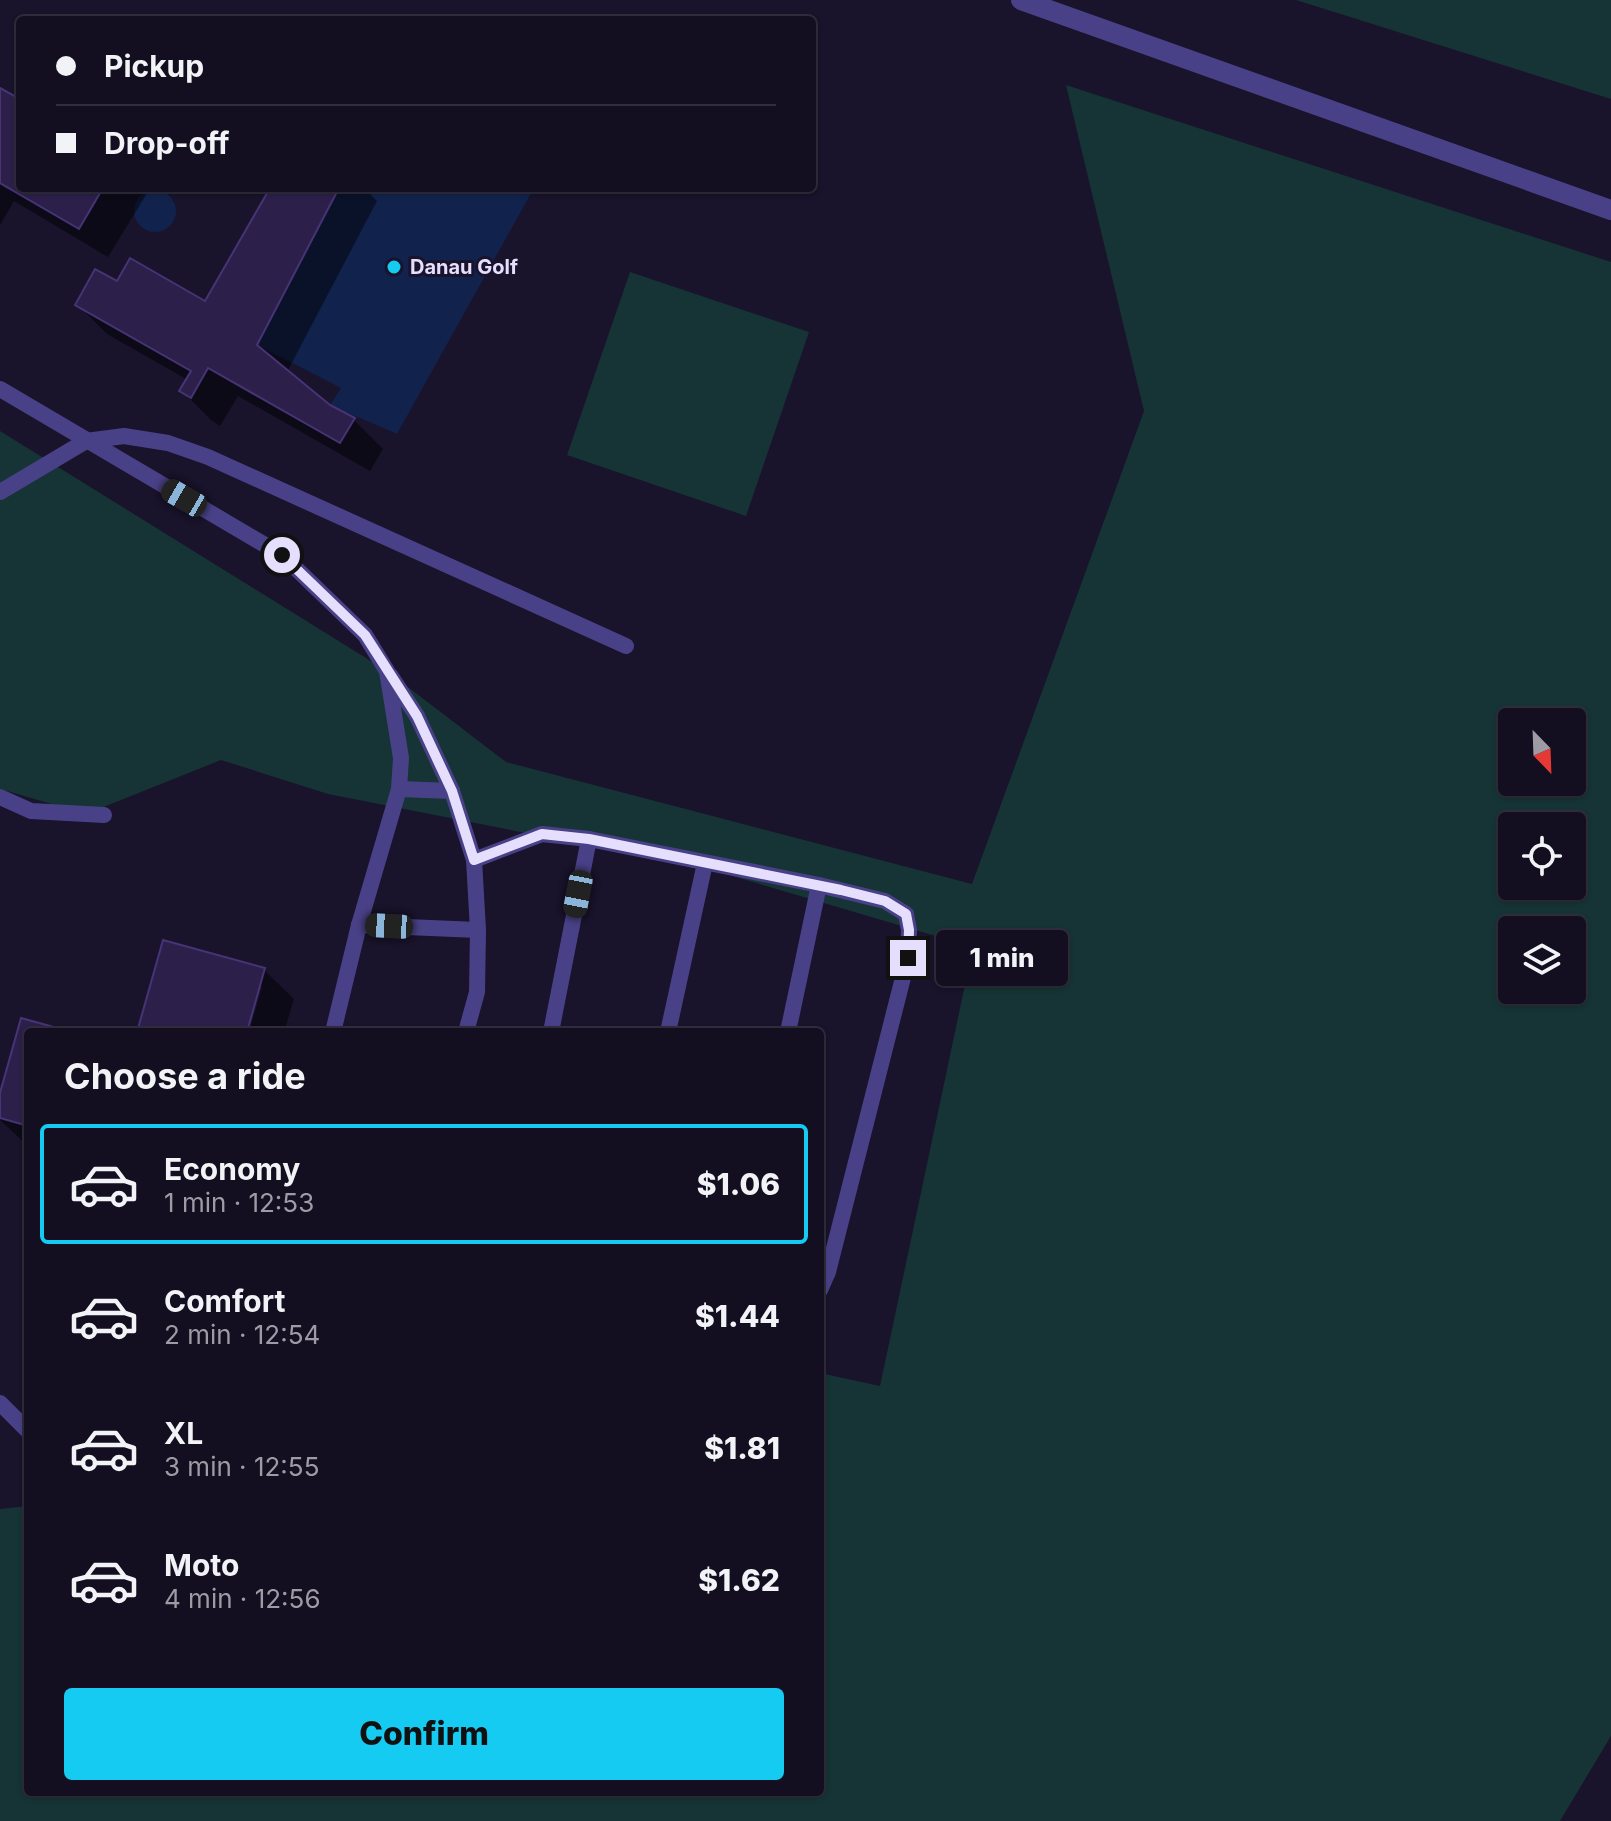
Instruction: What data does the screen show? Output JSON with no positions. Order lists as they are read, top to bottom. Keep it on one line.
{"places":["Danau Golf"],"north":"bottom right","page":{"banner":["Pickup","Drop-off"],"bubble":"1 min","heading":"Choose a ride","list":[{"name":"Economy","note":"1 min · 12:53","value":"$1.06"},{"name":"Comfort","note":"2 min · 12:54","value":"$1.44"},{"name":"XL","note":"3 min · 12:55","value":"$1.81"},{"name":"Moto","note":"4 min · 12:56","value":"$1.62"}],"buttons":"Confirm"}}
